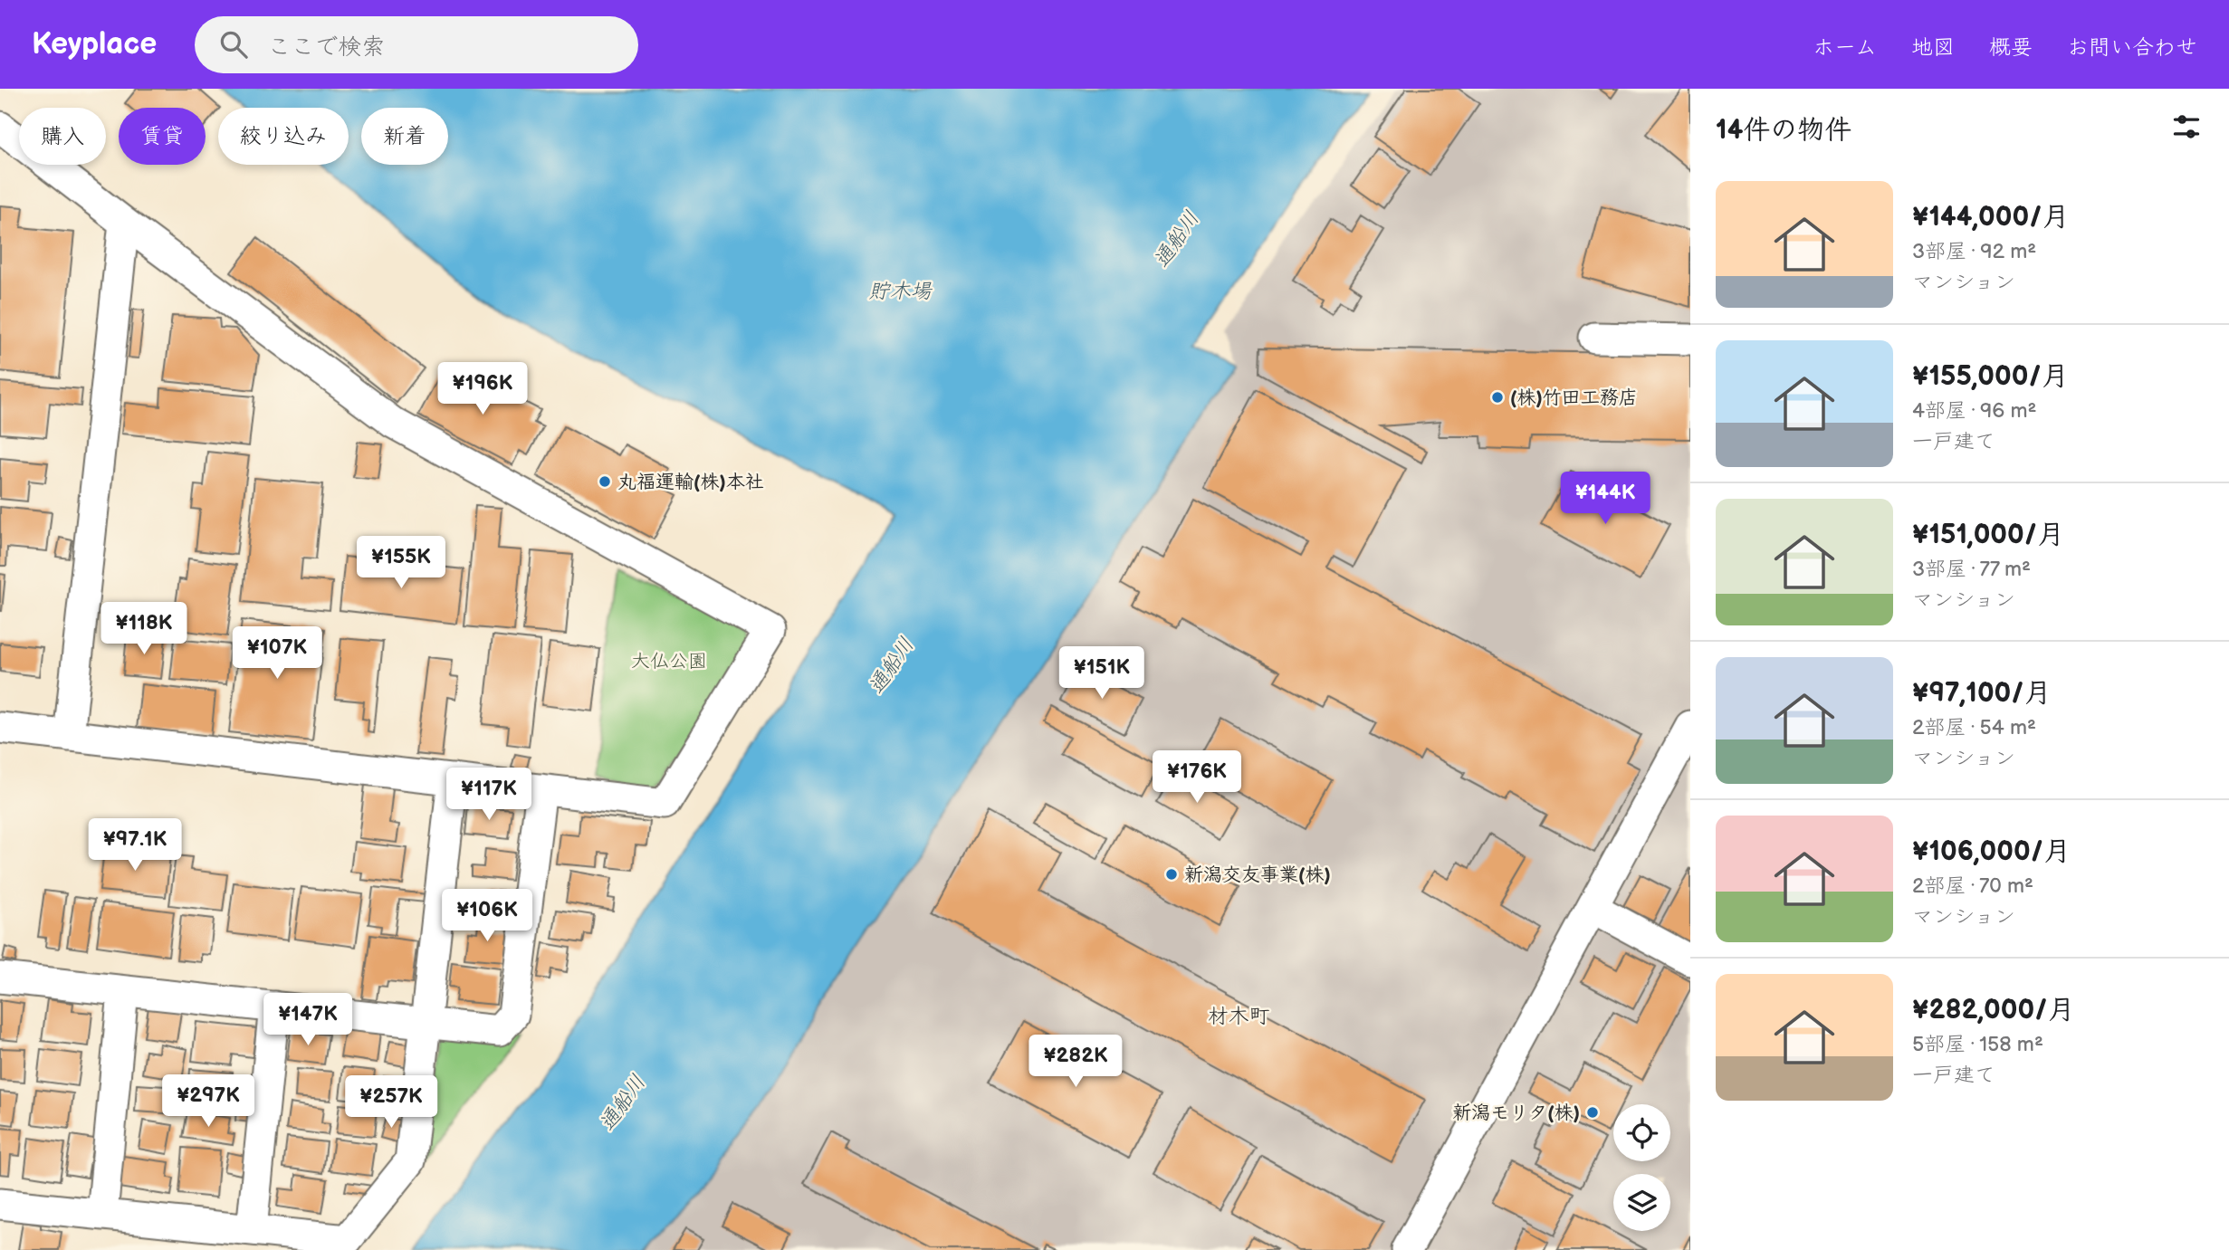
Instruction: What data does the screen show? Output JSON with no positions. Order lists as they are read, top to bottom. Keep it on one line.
{"districts":["材木町"],"water":["通船川","貯木場"],"parks":["大仏公園"],"places":["(株)竹田工務店","丸福運輸(株)本社","新潟交友事業(株)","新潟モリタ(株)"],"page":{"header":"Keyplace","search":"ここで検索","nav":["ホーム","地図","概要","お問い合わせ"],"heading":"14件の物件","chip":["購入","賃貸","絞り込み","新着"],"list":[{"name":"¥144,000/月","note":"3部屋 · 92 m² · マンション"},{"name":"¥155,000/月","note":"4部屋 · 96 m² · 一戸建て"},{"name":"¥151,000/月","note":"3部屋 · 77 m² · マンション"},{"name":"¥97,100/月","note":"2部屋 · 54 m² · マンション"},{"name":"¥106,000/月","note":"2部屋 · 70 m² · マンション"},{"name":"¥282,000/月","note":"5部屋 · 158 m² · 一戸建て"}],"price":["¥196K","¥144K","¥155K","¥118K","¥107K","¥151K","¥176K","¥117K","¥97.1K","¥106K","¥147K","¥282K","¥297K","¥257K"]}}
